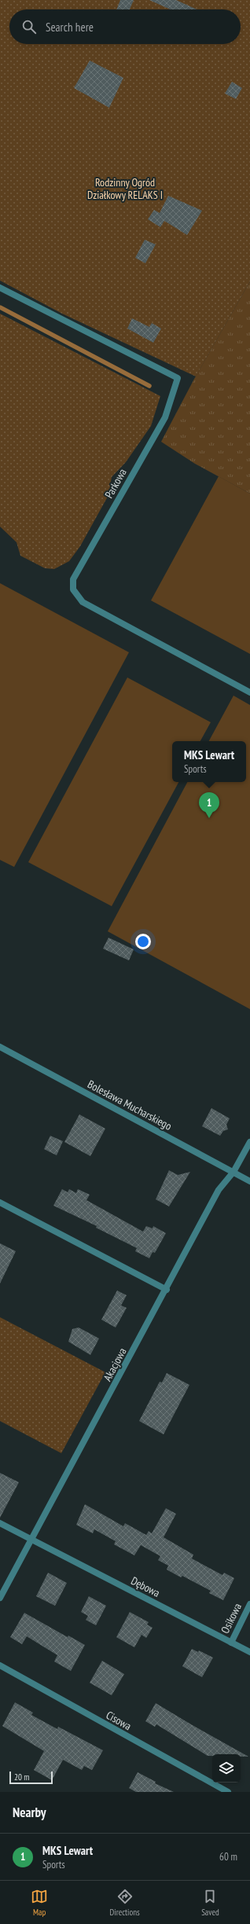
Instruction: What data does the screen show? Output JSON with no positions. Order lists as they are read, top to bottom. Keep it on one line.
{"streets":{"street":["Parkowa","Bolesława Mucharskiego","Akacjowa","Dębowa","Osikowa","Cisowa"]},"crossings":[["Bolesława Mucharskiego","Akacjowa"],["Akacjowa","Dębowa"],["Dębowa","Osikowa"]],"parks":["Rodzinny Ogród Działkowy RELAKS I"],"scale_bar":"20 m","page":{"search":"Search here","popup":["MKS Lewart","Sports"],"pins":"1","scale":"20 m","heading":"Nearby","list":[{"mark":"1","name":"MKS Lewart","note":"Sports","value":"60 m"}],"nav":["Map","Directions","Saved"]}}
